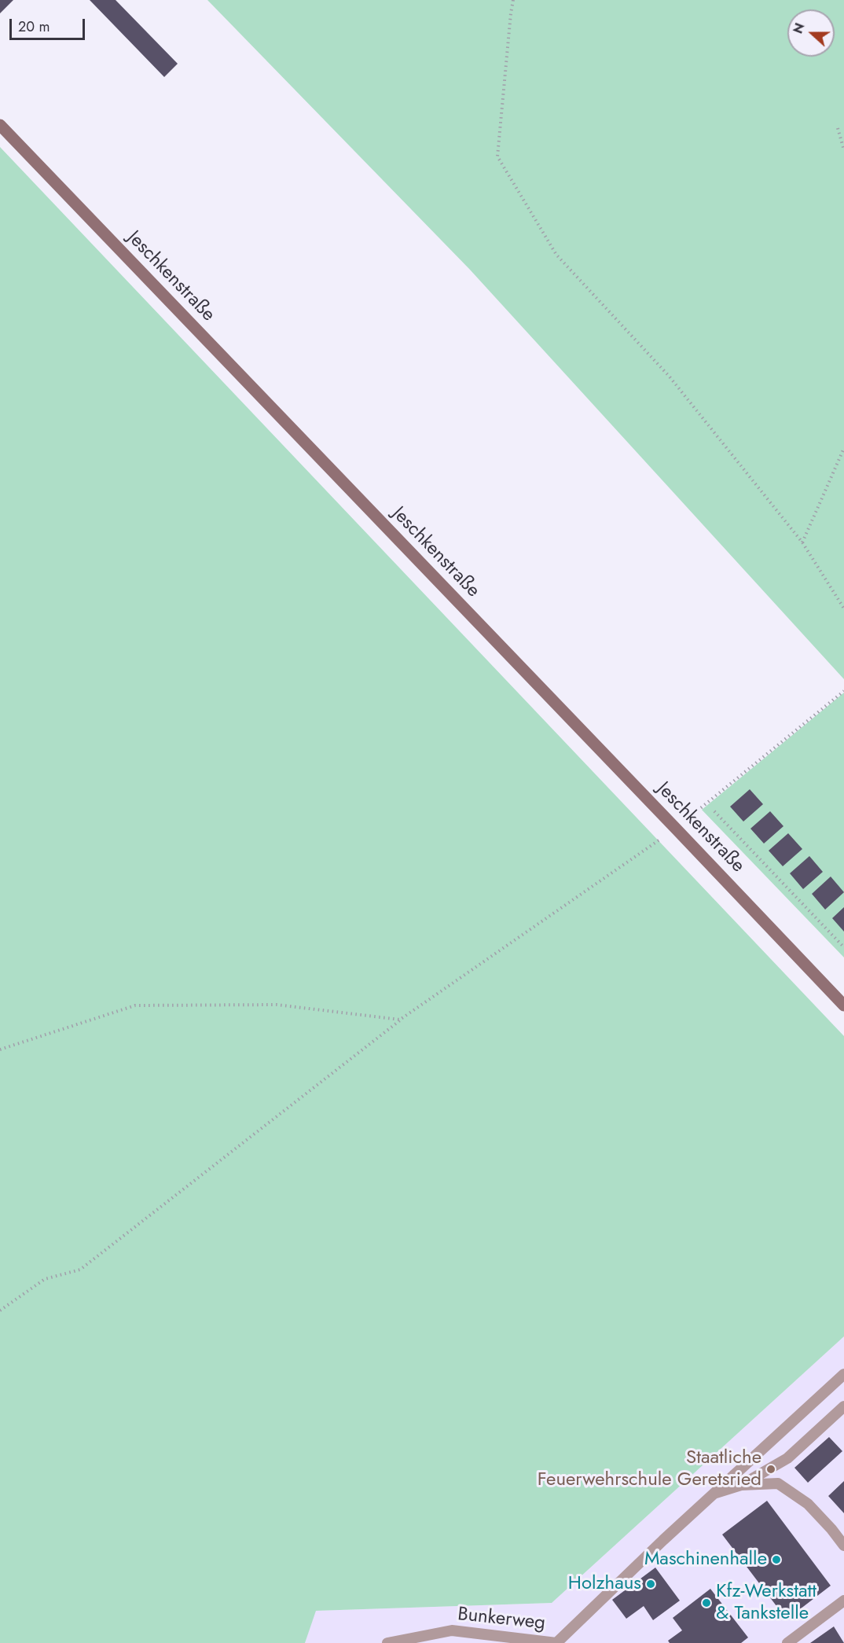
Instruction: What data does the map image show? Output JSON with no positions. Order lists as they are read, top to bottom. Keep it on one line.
{"streets":{"street":["Jeschkenstraße"],"lane":["Bunkerweg"]},"places":["Staatliche Feuerwehrschule Geretsried","Maschinenhalle","Holzhaus","Kfz-Werkstatt & Tankstelle"],"scale_bar":"20 m","north":"left"}
